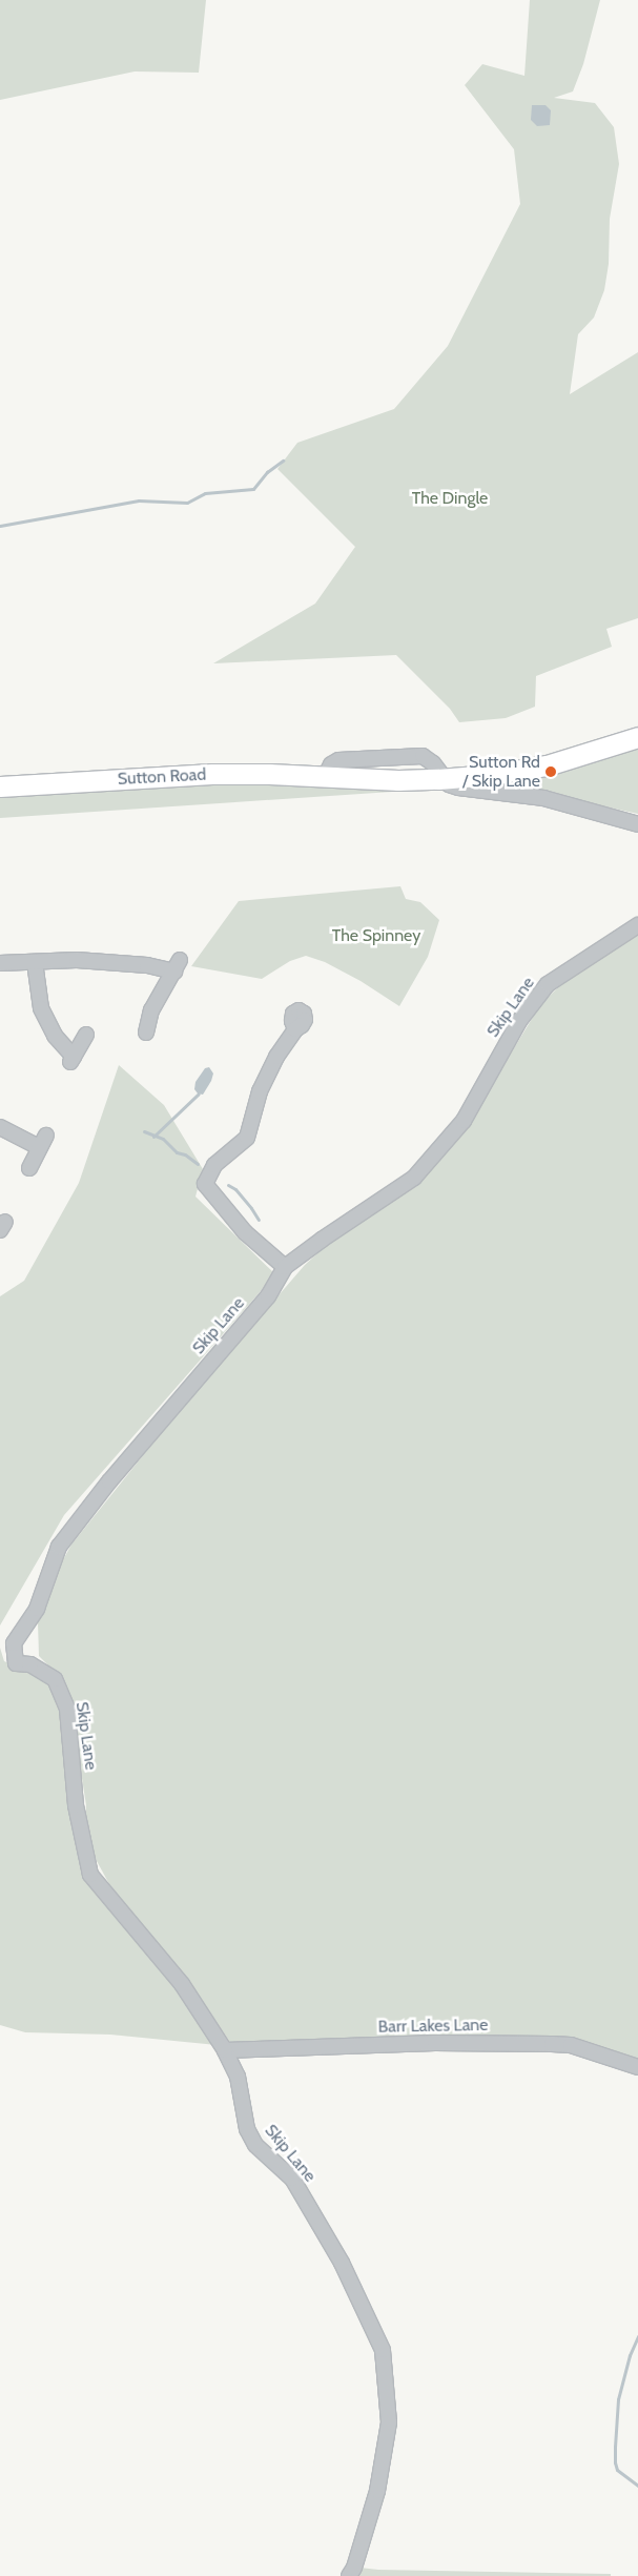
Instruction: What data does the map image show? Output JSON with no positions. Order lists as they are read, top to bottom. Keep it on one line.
{"streets":{"main road":["Sutton Road"],"street":["Skip Lane","Barr Lakes Lane"]},"crossings":[["Skip Lane","Barr Lakes Lane"]],"parks":["The Dingle","The Spinney"],"places":["Sutton Rd / Skip Lane"]}
